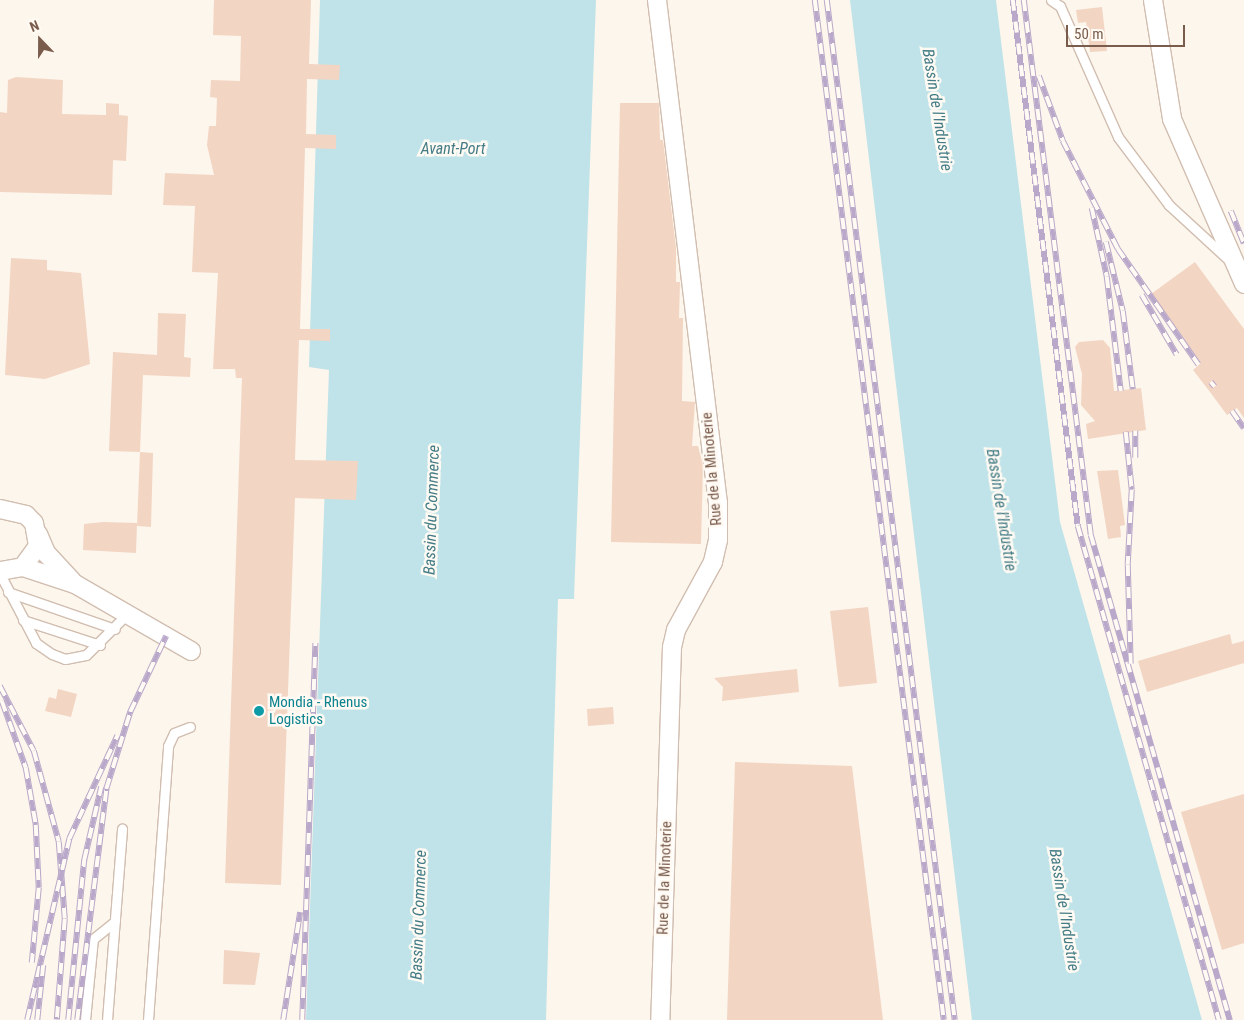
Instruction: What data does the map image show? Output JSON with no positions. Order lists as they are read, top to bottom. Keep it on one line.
{"streets":{"street":["Rue de la Minoterie"]},"water":["Bassin de l'Industrie","Avant-Port","Bassin du Commerce"],"places":["Mondia - Rhenus Logistics"],"scale_bar":"50 m","north":"top"}
